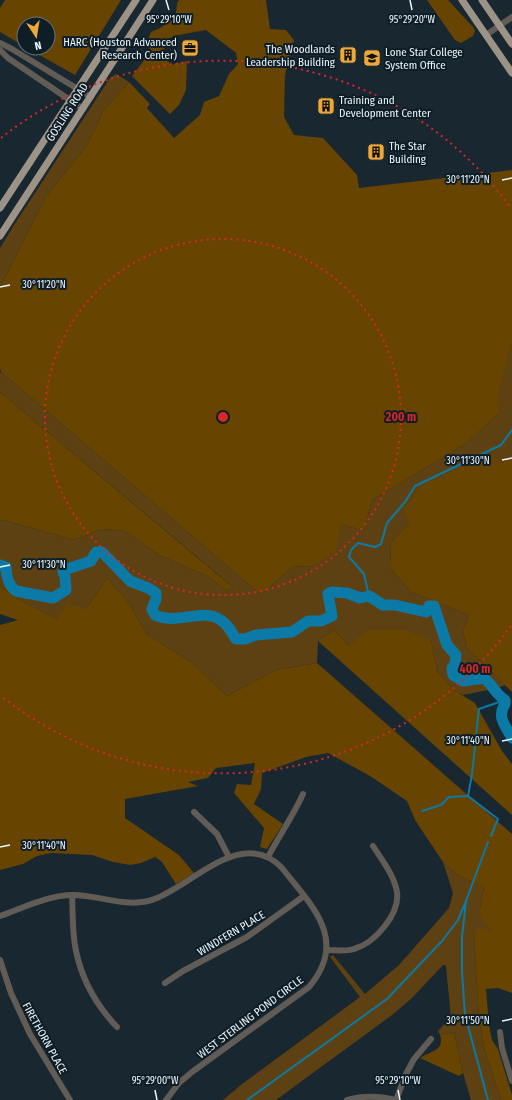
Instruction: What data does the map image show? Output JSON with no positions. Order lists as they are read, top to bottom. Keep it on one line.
{"streets":{"main road":["GOSLING ROAD"],"street":["WINDFERN PLACE","WEST STERLING POND CIRCLE","FIRETHORN PLACE"]},"crossings":[["WINDFERN PLACE","WEST STERLING POND CIRCLE"]],"places":{"office":["HARC (Houston Advanced Research Center)"],"building":["The Woodlands Leadership Building","Training and Development Center","The Star Building"],"school or university":["Lone Star College System Office"]},"north":"bottom","coordinates":["95°29'10\"W","95°29'20\"W","30°11'20\"N","30°11'30\"N","30°11'40\"N","30°11'50\"N","95°29'00\"W"],"rings":["200 m","400 m"]}
